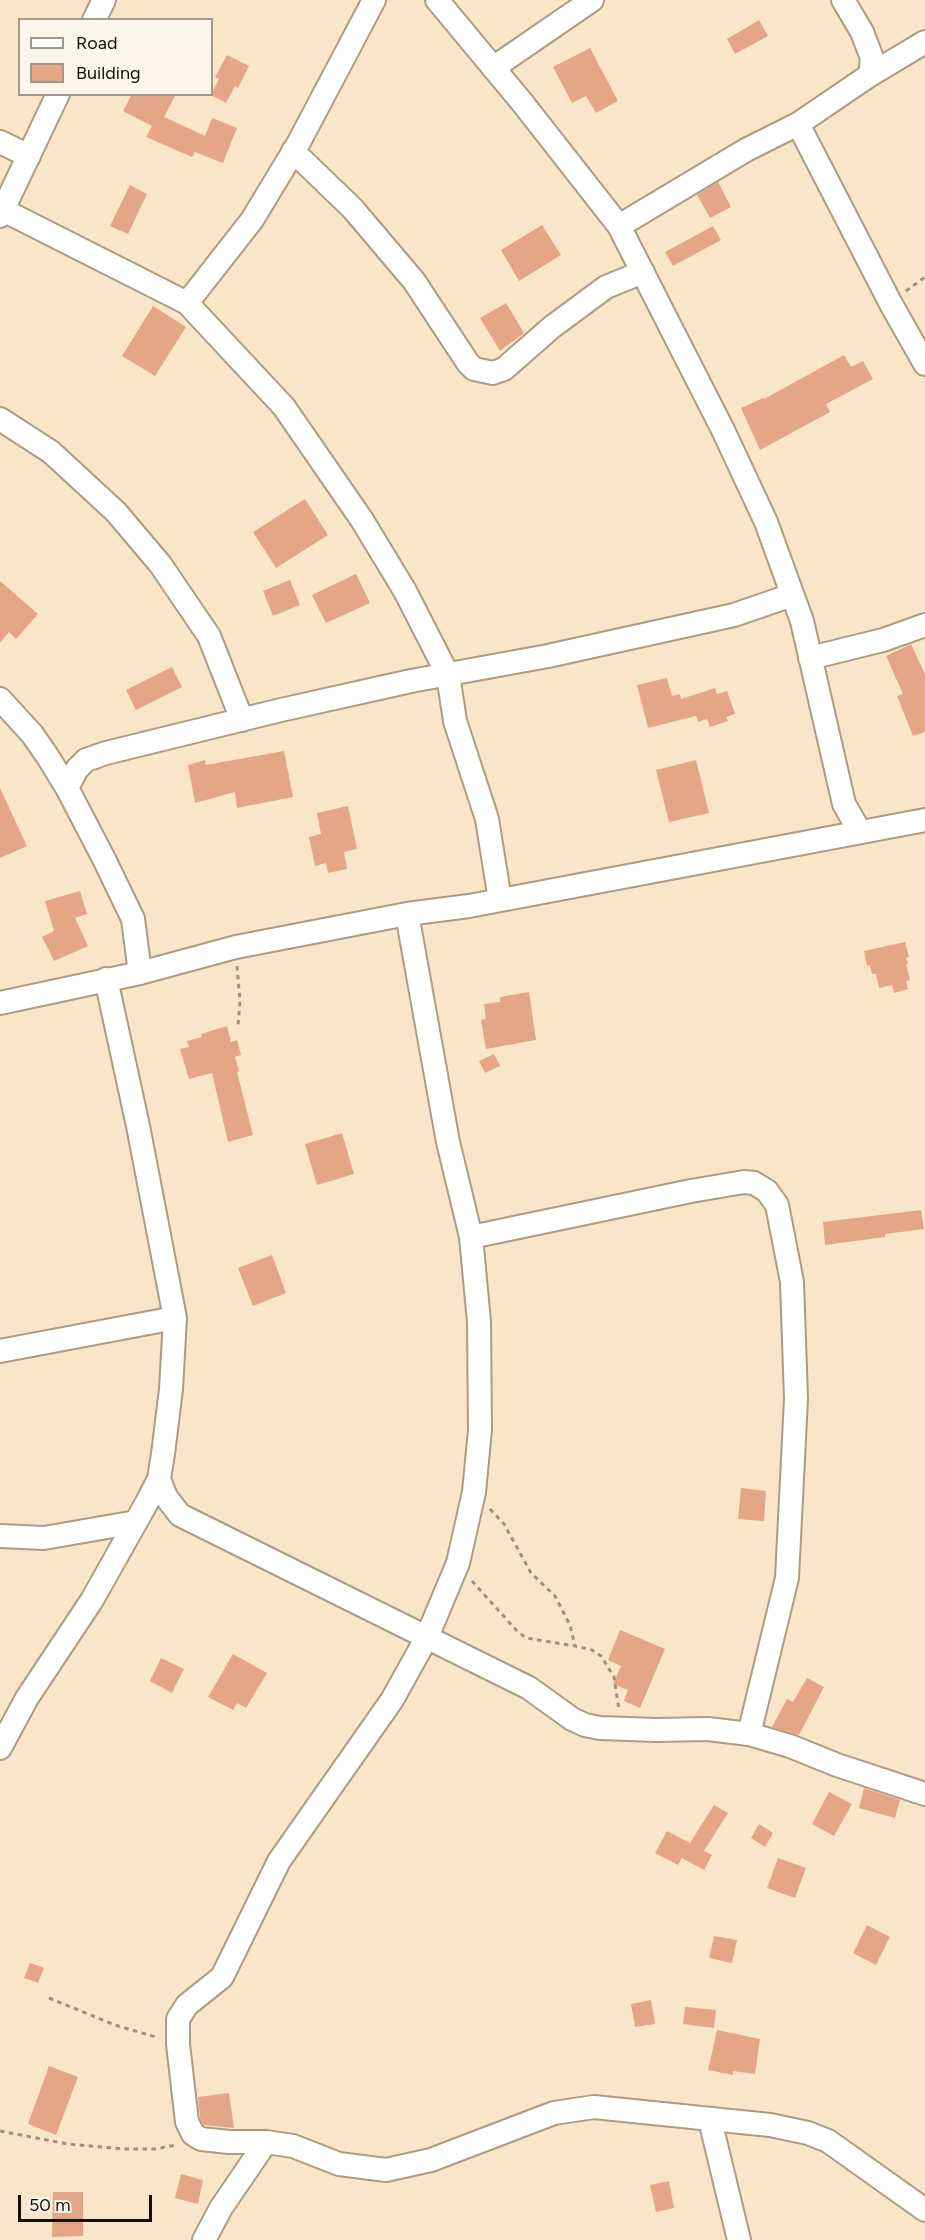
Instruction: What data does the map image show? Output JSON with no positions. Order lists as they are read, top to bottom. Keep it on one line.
{"legend":["Road","Building"],"scale_bar":"50 m"}
